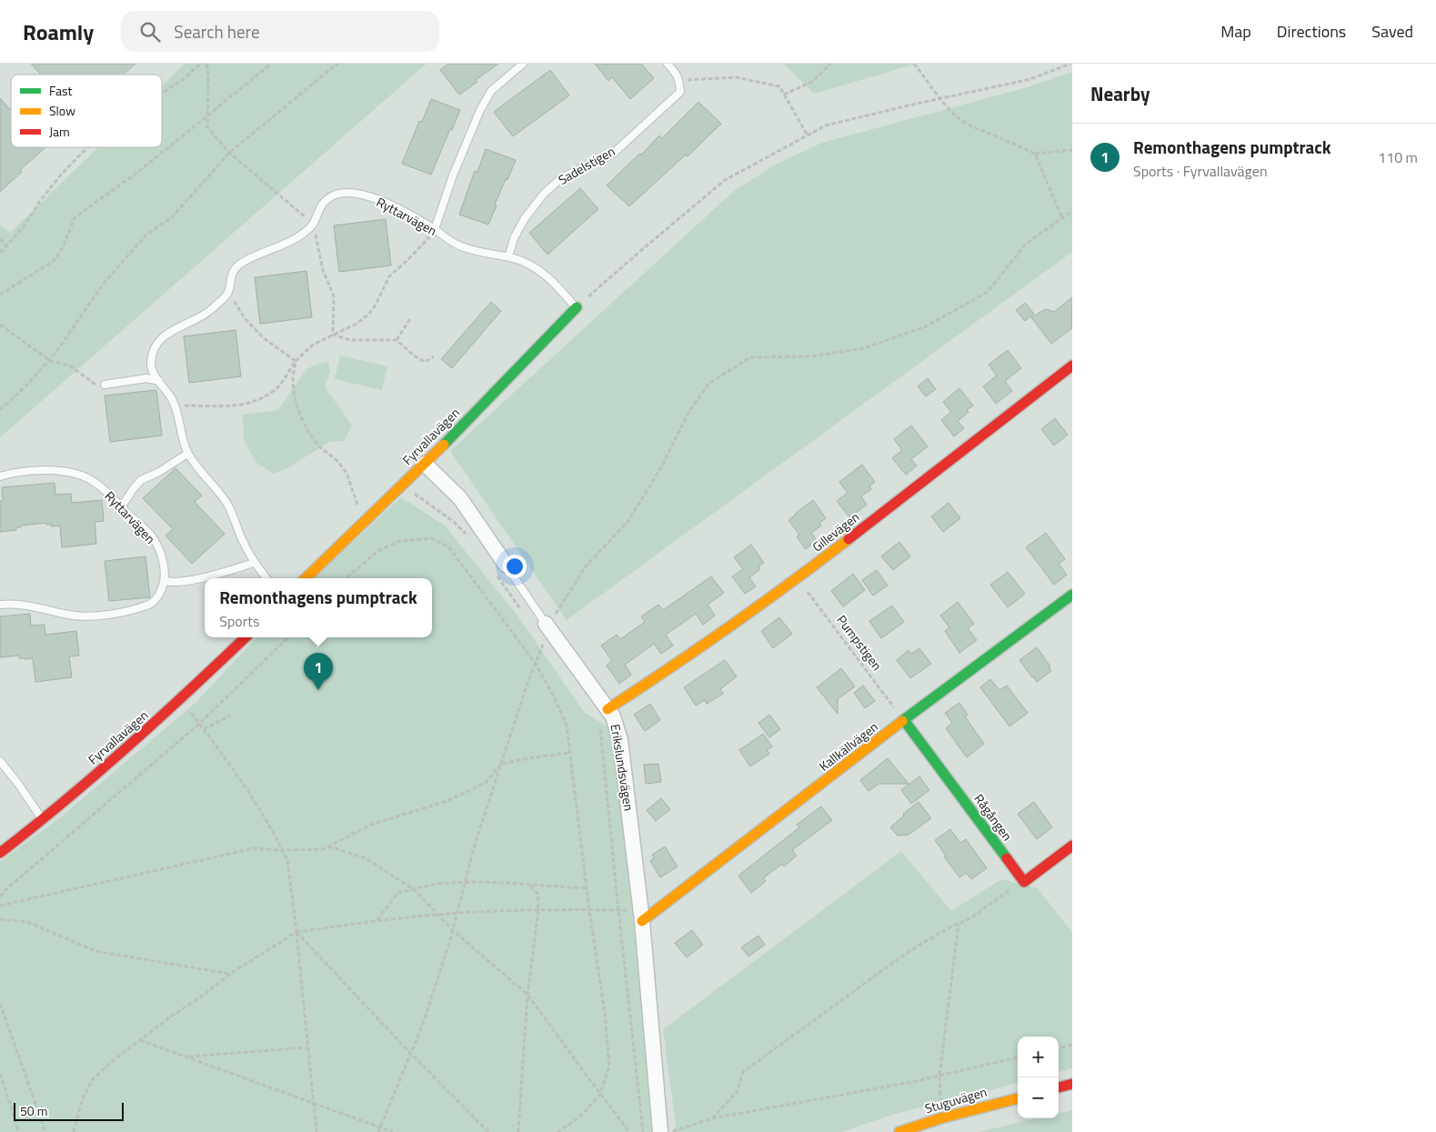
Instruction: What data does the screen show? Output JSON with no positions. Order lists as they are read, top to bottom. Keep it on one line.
{"streets":{"street":["Fyrvallavägen","Gillevägen","Kallkällvägen","Erikslundsvägen","Rågången","Stuguvägen"],"lane":["Sadelstigen","Ryttarvägen"],"path":["Pumpstigen"]},"crossings":[["Sadelstigen","Ryttarvägen"],["Ryttarvägen","Fyrvallavägen"],["Fyrvallavägen","Erikslundsvägen"],["Gillevägen","Pumpstigen"],["Gillevägen","Erikslundsvägen"],["Pumpstigen","Kallkällvägen"],["Pumpstigen","Rågången"],["Kallkällvägen","Erikslundsvägen"],["Kallkällvägen","Rågången"]],"legend":["Fast","Slow","Jam"],"scale_bar":"50 m","page":{"header":"Roamly","search":"Search here","nav":["Map","Directions","Saved"],"heading":"Nearby","list":[{"mark":"1","name":"Remonthagens pumptrack","note":"Sports · Fyrvallavägen","value":"110 m"}],"popup":["Remonthagens pumptrack","Sports"],"pins":"1","map_buttons":["+","−"],"scale":"50 m"}}
